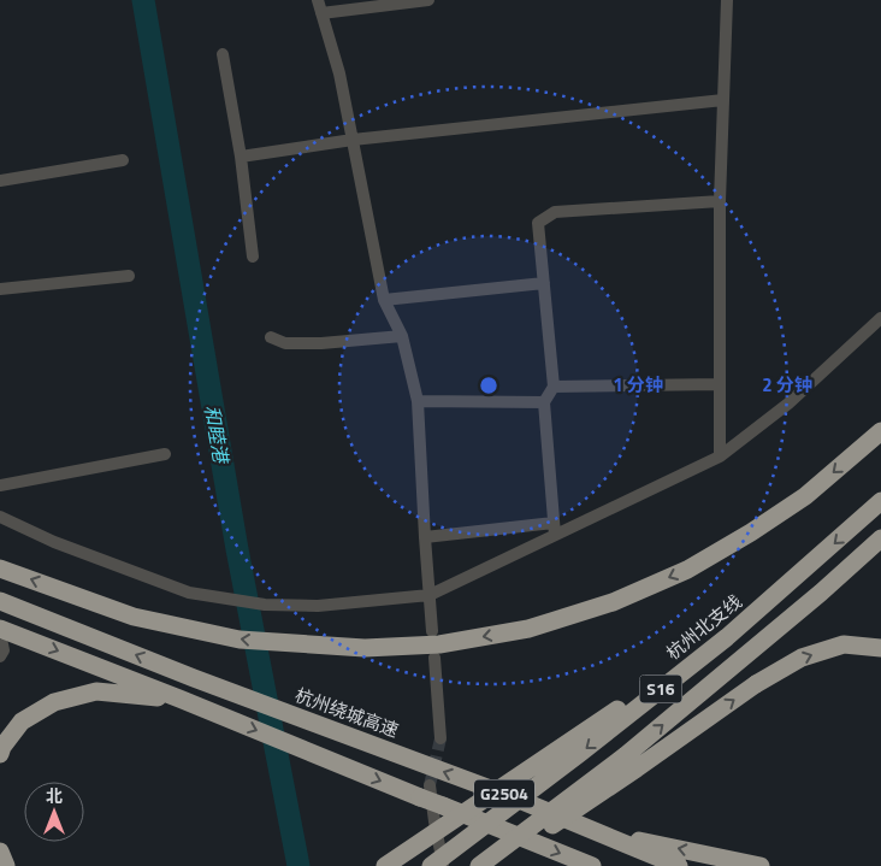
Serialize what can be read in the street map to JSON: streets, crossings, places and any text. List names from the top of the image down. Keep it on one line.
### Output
{"streets":{"highway":["杭州北支线","S16","杭州绕城高速","G2504"]},"water":["和睦港"],"north":"top","rings":["1 分钟","2 分钟"]}
